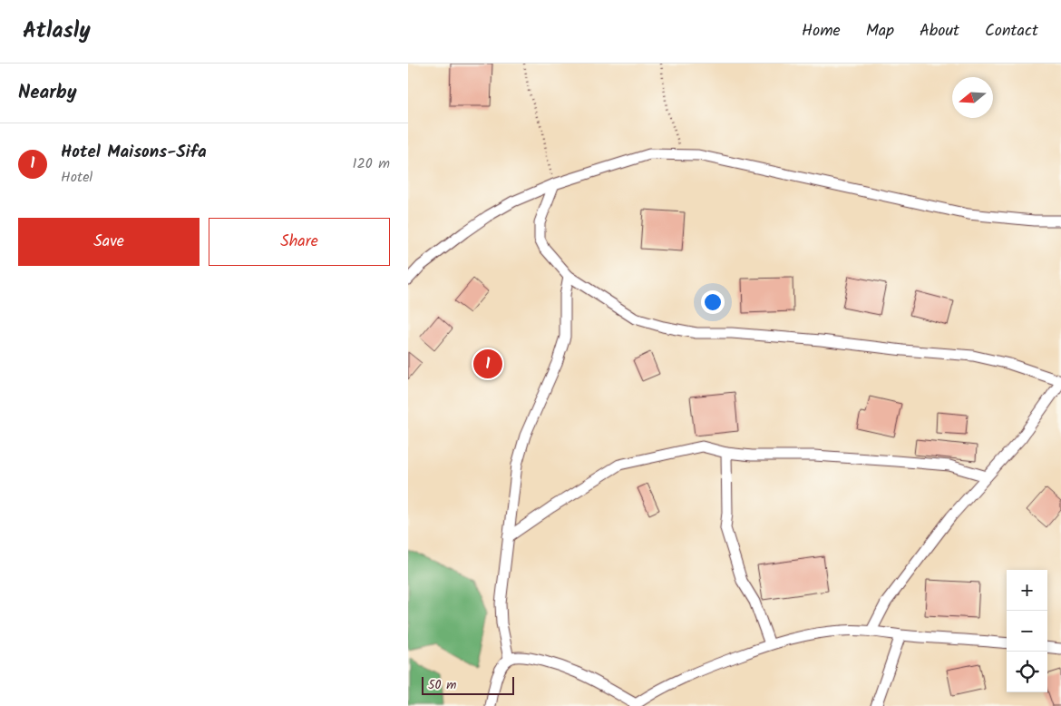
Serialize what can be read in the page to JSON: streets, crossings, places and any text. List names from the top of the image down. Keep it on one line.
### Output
{"scale_bar":"50 m","north":"left","page":{"header":"Atlasly","nav":["Home","Map","About","Contact"],"heading":"Nearby","list":[{"mark":"1","name":"Hotel Maisons-Sifa","note":"Hotel","value":"120 m"}],"buttons":["Save","Share"],"pins":"1","map_buttons":["+","−"],"scale":"50 m"}}
